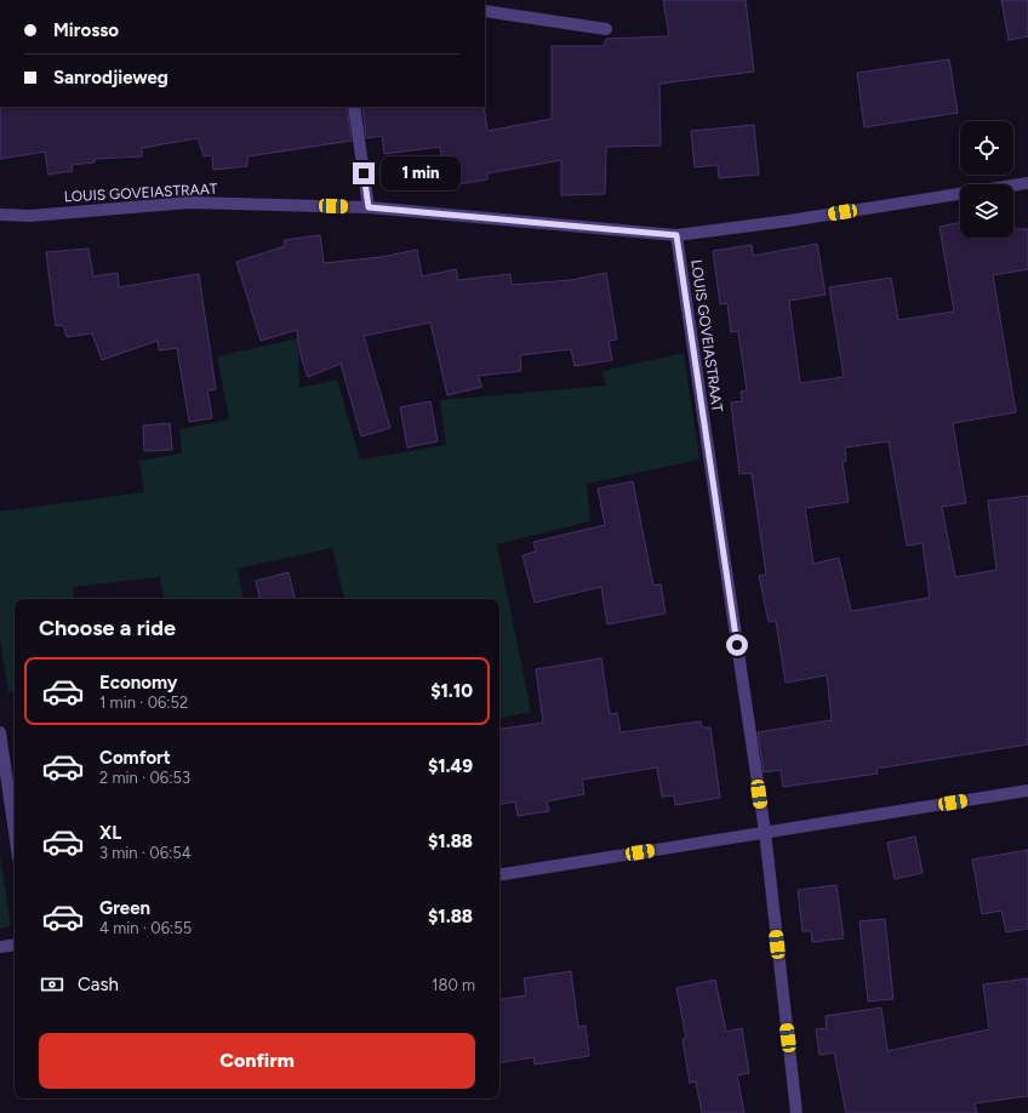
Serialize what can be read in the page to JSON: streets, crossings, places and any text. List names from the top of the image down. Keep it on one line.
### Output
{"streets":{"street":["LOUIS GOVEIASTRAAT"]},"page":{"banner":["Mirosso","Sanrodjieweg"],"bubble":"1 min","heading":"Choose a ride","list":[{"name":"Economy","note":"1 min · 06:52","value":"$1.10"},{"name":"Comfort","note":"2 min · 06:53","value":"$1.49"},{"name":"XL","note":"3 min · 06:54","value":"$1.88"},{"name":"Green","note":"4 min · 06:55","value":"$1.88"}],"pay":["Cash","180 m"],"buttons":"Confirm"}}
